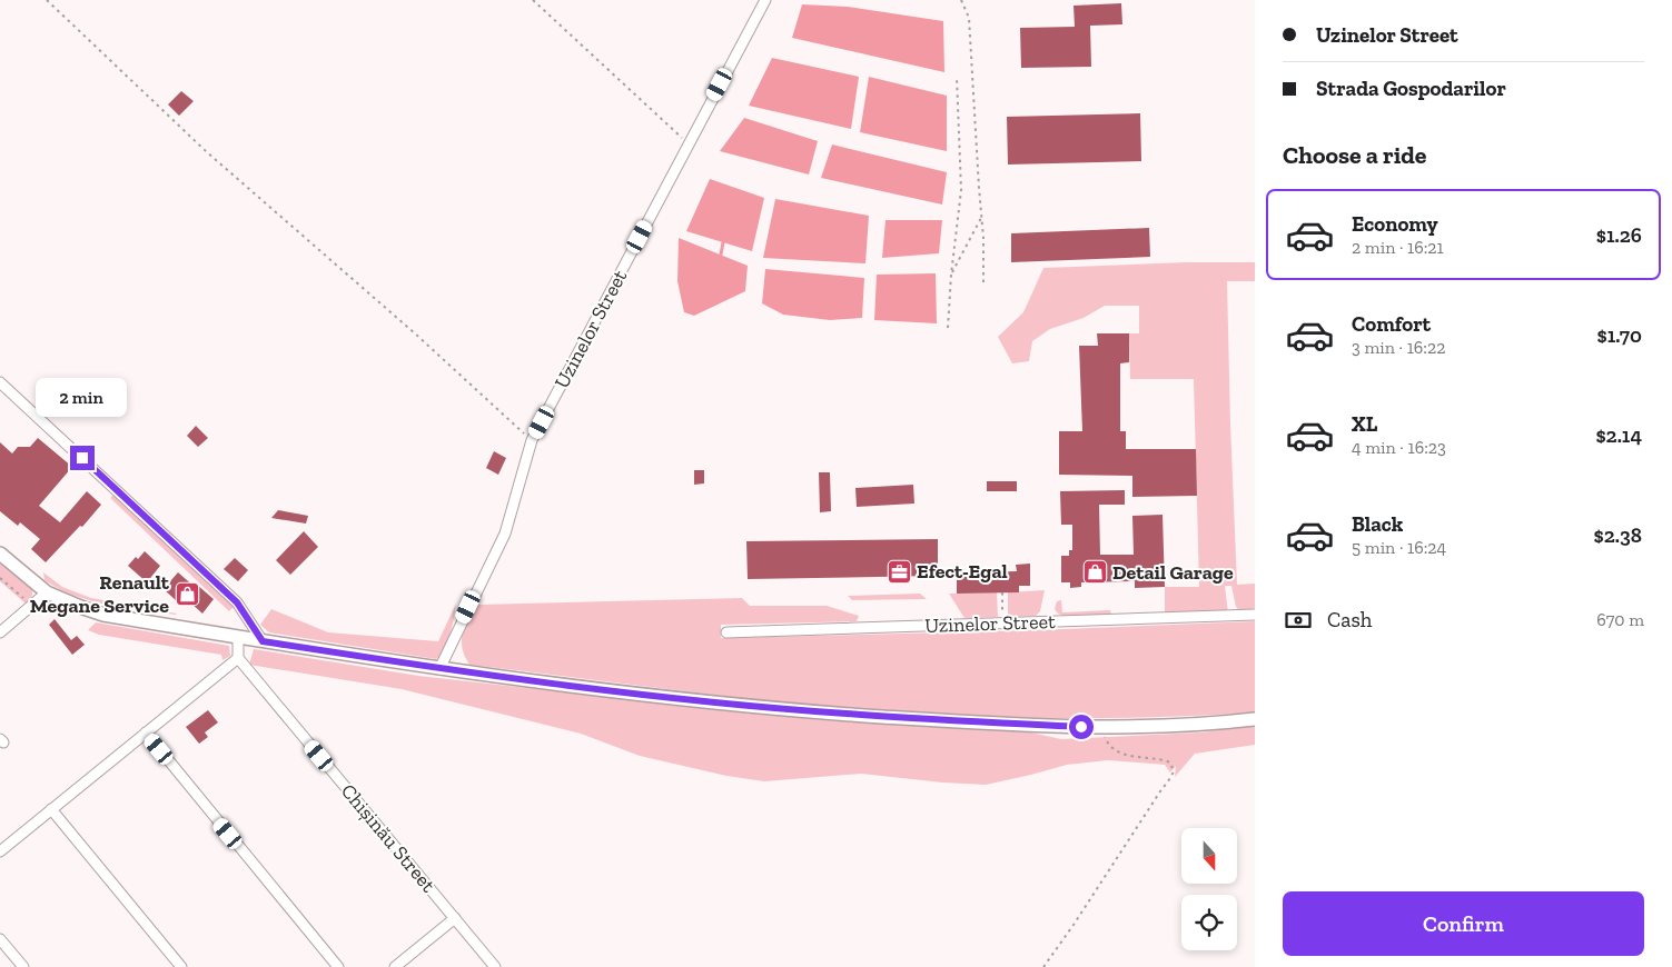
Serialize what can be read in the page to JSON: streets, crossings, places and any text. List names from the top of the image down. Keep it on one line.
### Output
{"streets":{"street":["Uzinelor Street","Chișinău Street"]},"places":{"office":["Efect-Egal"],"shop":["Detail Garage","Renault Megane Service"]},"north":"bottom","page":{"banner":["Uzinelor Street","Strada Gospodarilor"],"heading":"Choose a ride","list":[{"name":"Economy","note":"2 min · 16:21","value":"$1.26"},{"name":"Comfort","note":"3 min · 16:22","value":"$1.70"},{"name":"XL","note":"4 min · 16:23","value":"$2.14"},{"name":"Black","note":"5 min · 16:24","value":"$2.38"}],"bubble":"2 min","pay":["Cash","670 m"],"buttons":"Confirm"}}
